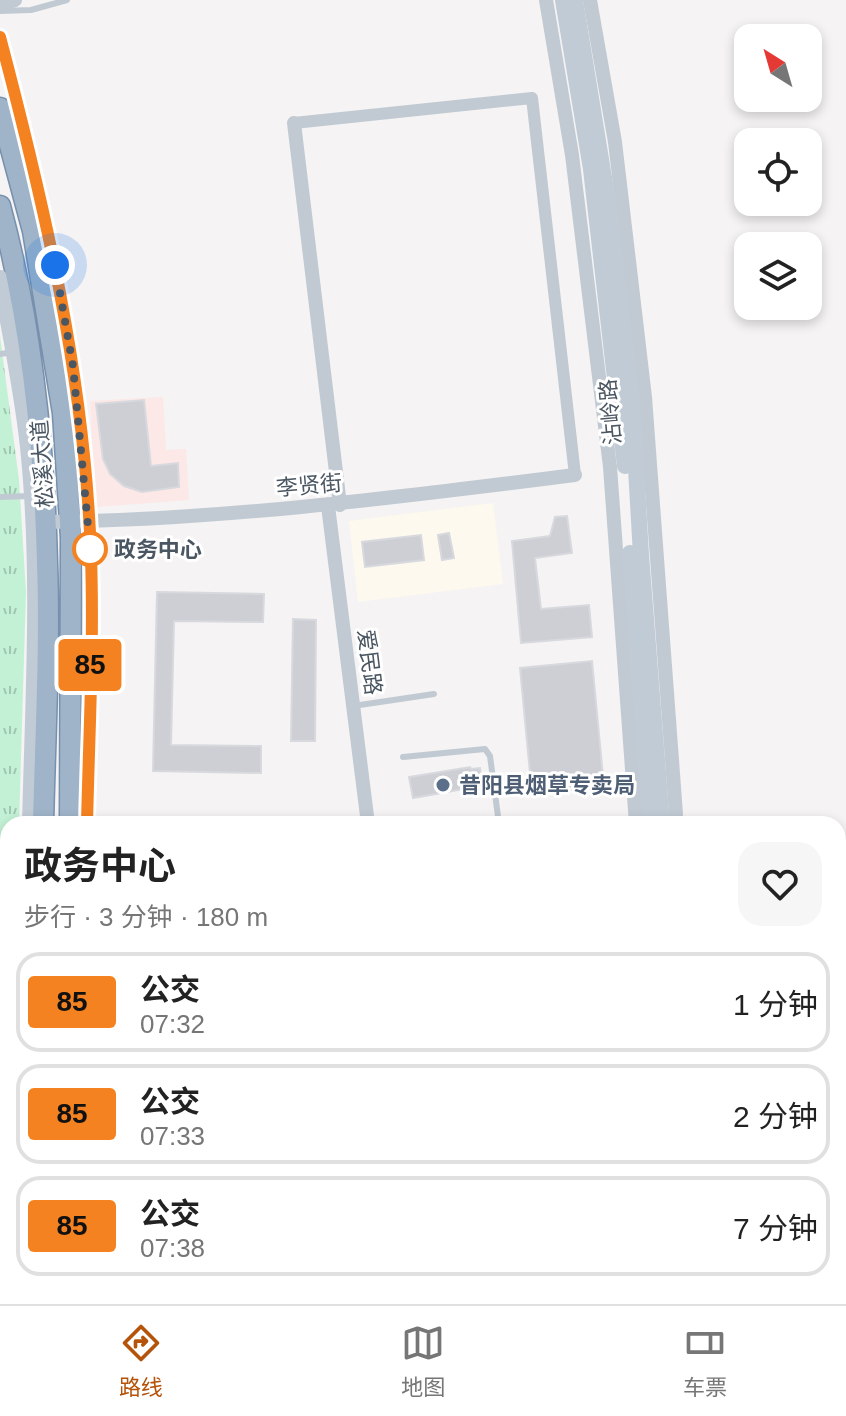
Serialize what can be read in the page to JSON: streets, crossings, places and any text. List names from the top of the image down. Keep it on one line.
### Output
{"streets":{"highway":["松溪大道"],"main road":["沾岭路"],"street":["李贤街","爱民路"]},"crossings":[["松溪大道","李贤街"],["李贤街","爱民路"]],"places":["政务中心","昔阳县烟草专卖局"],"lines":["bus line 85"],"north":"top left","page":{"on_map":"85","heading":["政务中心","步行 · 3 分钟 · 180 m"],"list":[{"mark":"85","name":"公交","note":"07:32","value":"1 分钟"},{"mark":"85","name":"公交","note":"07:33","value":"2 分钟"},{"mark":"85","name":"公交","note":"07:38","value":"7 分钟"}],"tabs":["路线","地图","车票"]}}
